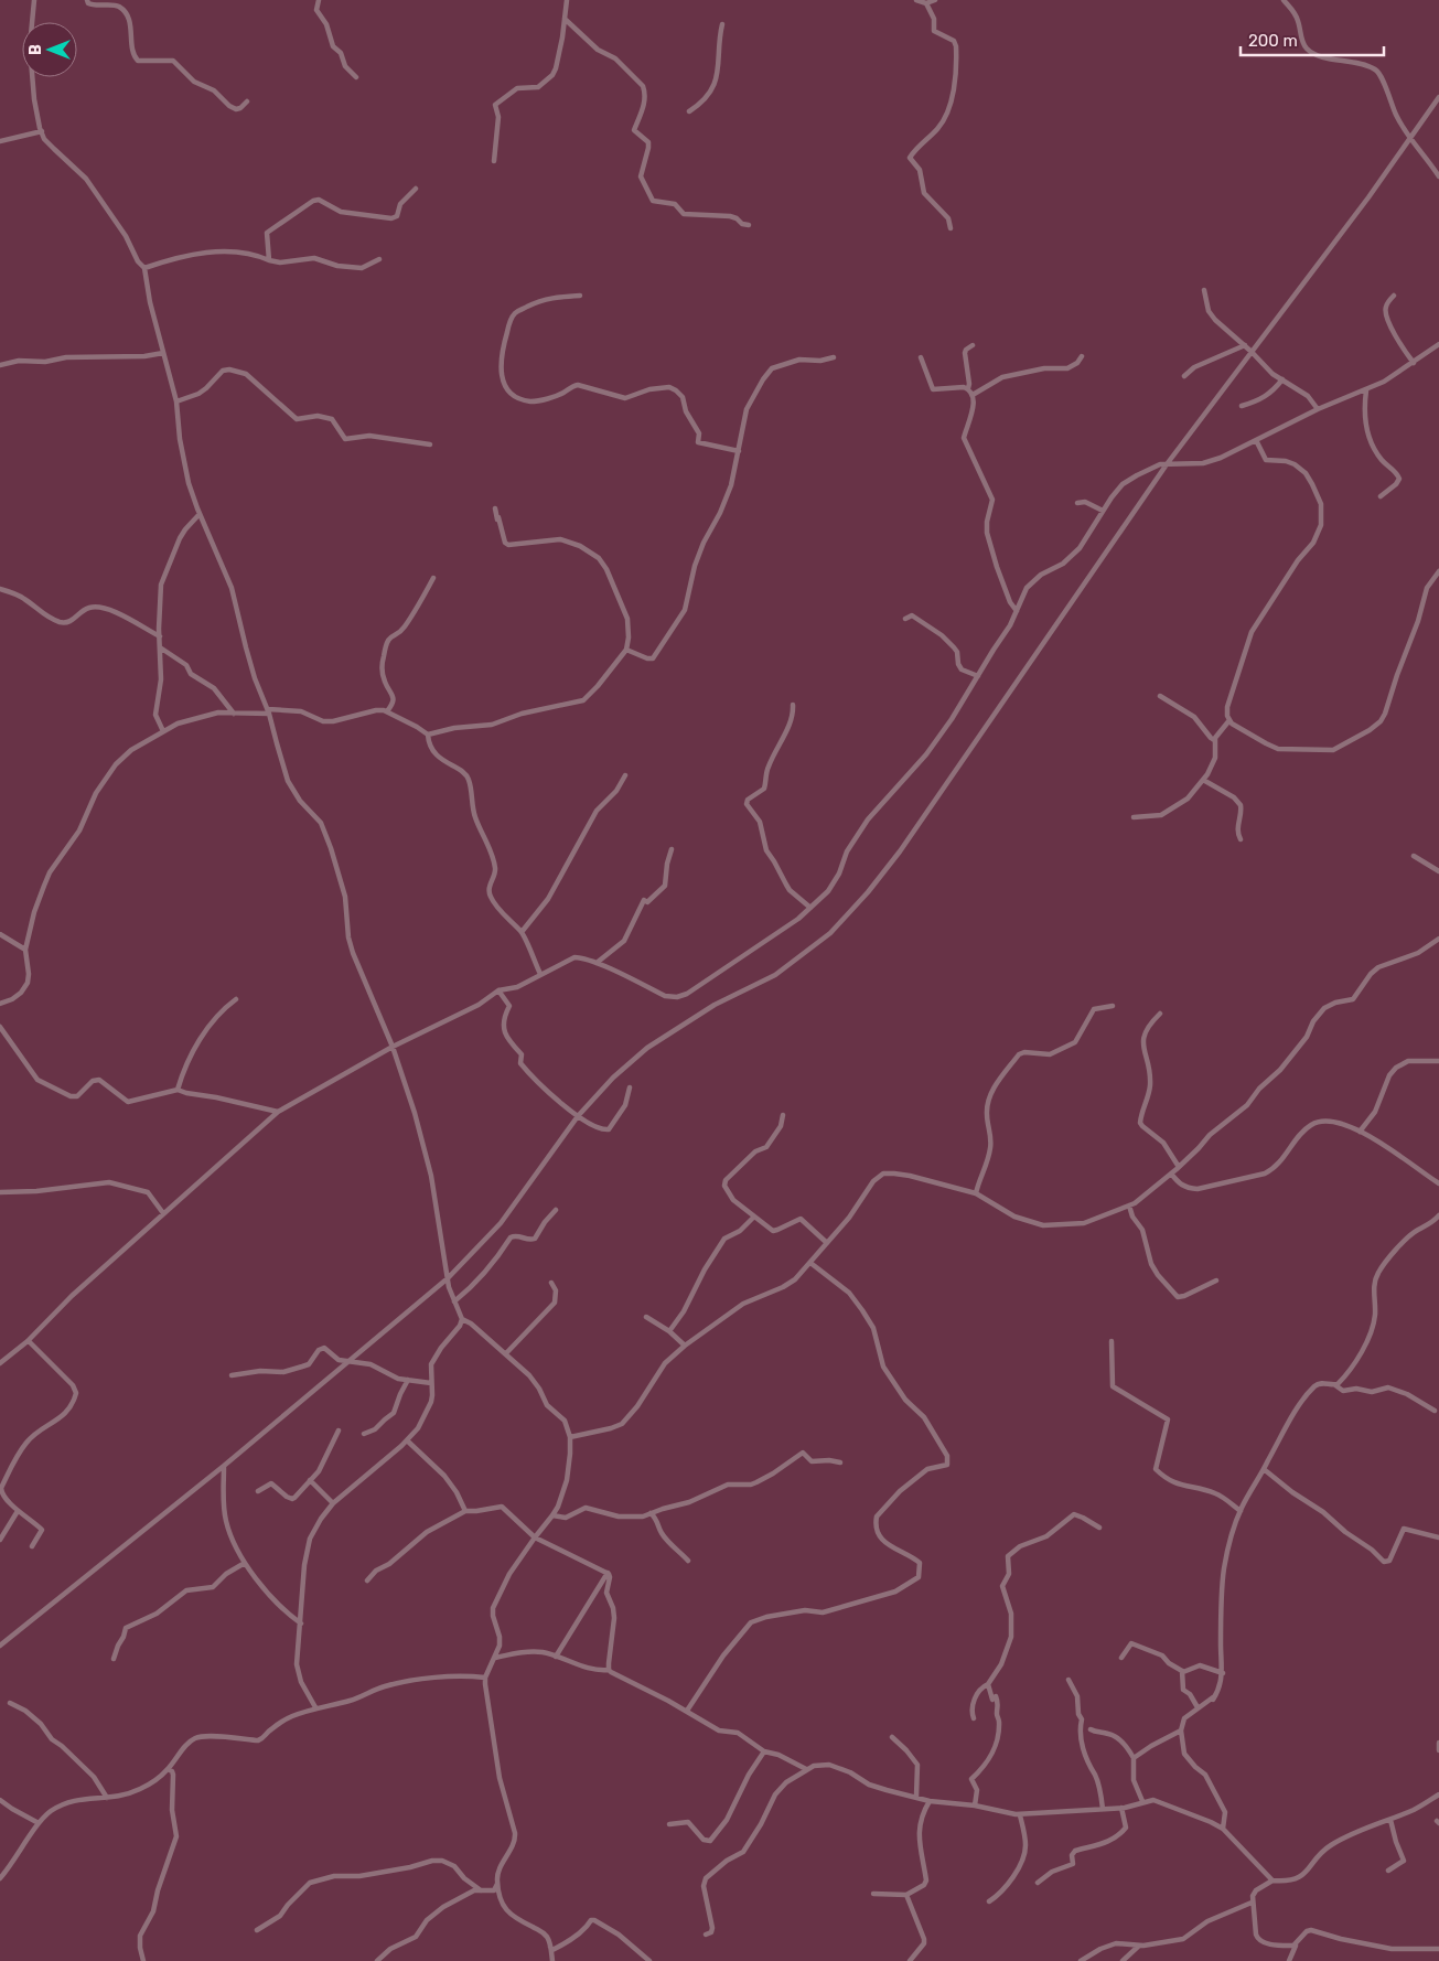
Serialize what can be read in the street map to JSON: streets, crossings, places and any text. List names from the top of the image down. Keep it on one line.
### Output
{"scale_bar":"200 m","north":"left"}
